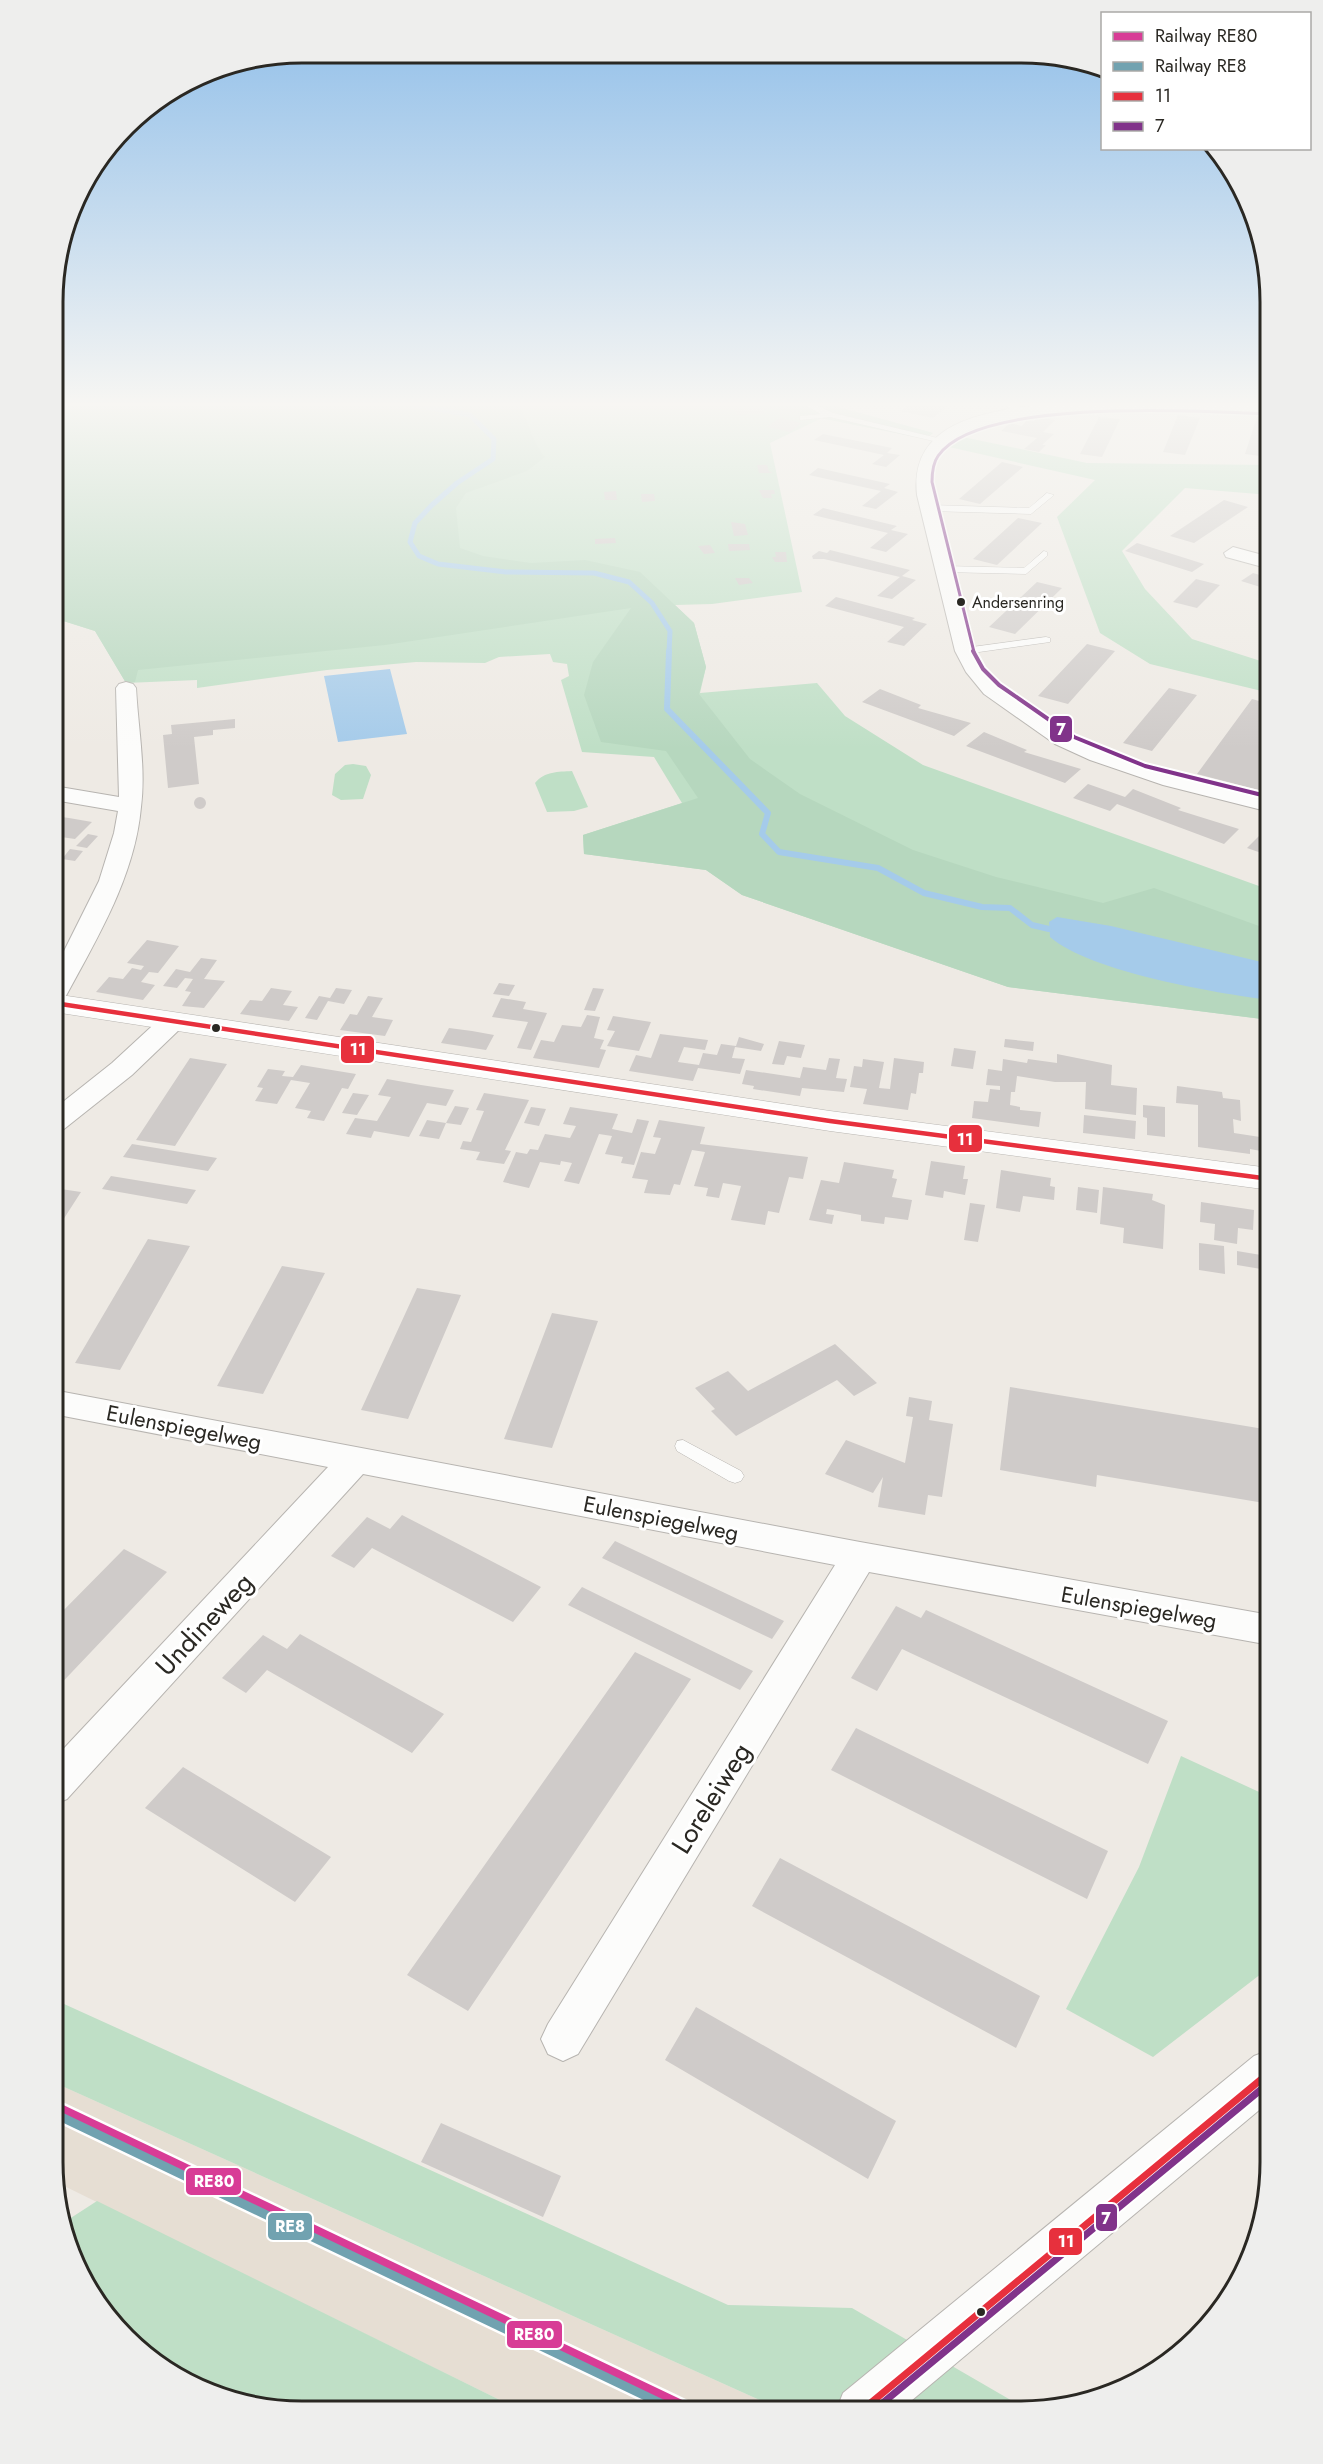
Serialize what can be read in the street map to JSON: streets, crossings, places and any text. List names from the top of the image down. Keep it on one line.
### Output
{"streets":{"street":["Eulenspiegelweg","Undineweg","Loreleiweg"]},"crossings":[["Eulenspiegelweg","Undineweg"],["Eulenspiegelweg","Loreleiweg"]],"places":["Andersenring"],"lines":["transit line 7","transit line 11","rail line RE80","rail line RE8"],"legend":["Railway RE80","Railway RE8","11","7"]}
